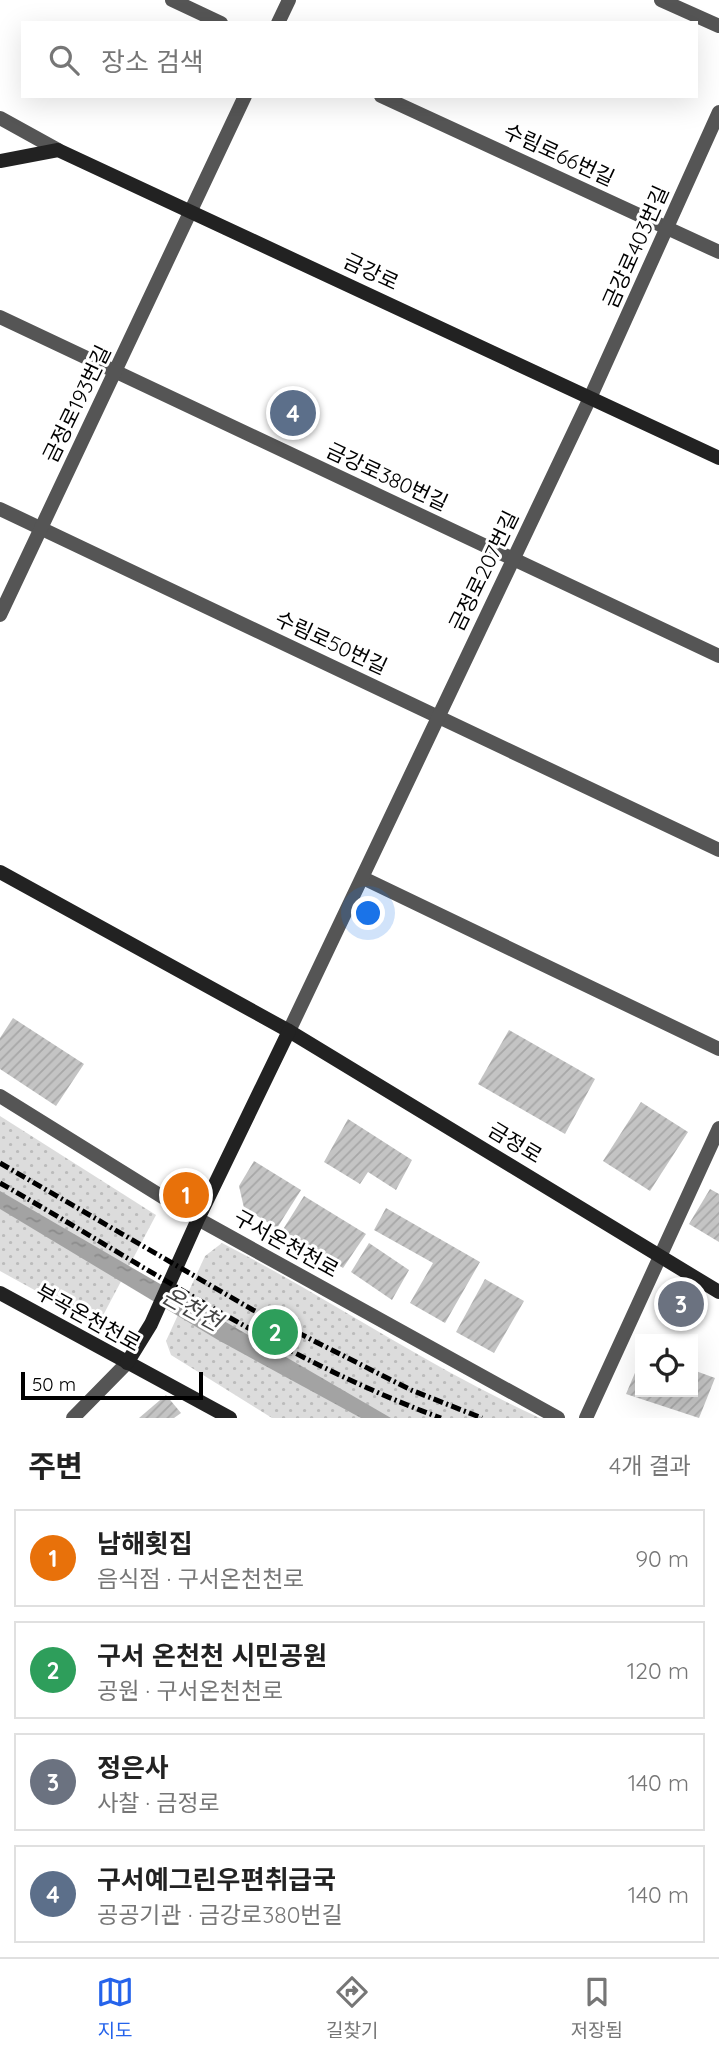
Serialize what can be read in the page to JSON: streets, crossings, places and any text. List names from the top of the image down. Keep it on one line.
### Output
{"streets":{"street":["수림로66번길","금강로403번길","금강로","금정로193번길","금강로380번길","금정로207번길","수림로50번길","금정로","구서온천천로","부곡온천천로"]},"crossings":[["수림로66번길","금강로403번길"],["금강로403번길","금강로"],["금강로403번길","금정로207번길"],["금강로","금정로193번길"],["금강로","금정로207번길"],["금정로193번길","금강로380번길"],["금정로193번길","수림로50번길"],["금강로380번길","금정로207번길"],["금정로207번길","수림로50번길"],["금정로207번길","금정로"]],"water":["온천천"],"scale_bar":"50 m","page":{"search":"장소 검색","pins":["4","1","3","2"],"scale":"50 m","heading":["주변","4개 결과"],"list":[{"mark":"1","name":"남해횟집","note":"음식점 · 구서온천천로","value":"90 m"},{"mark":"2","name":"구서 온천천 시민공원","note":"공원 · 구서온천천로","value":"120 m"},{"mark":"3","name":"정은사","note":"사찰 · 금정로","value":"140 m"},{"mark":"4","name":"구서예그린우편취급국","note":"공공기관 · 금강로380번길","value":"140 m"}],"nav":["지도","길찾기","저장됨"]}}
